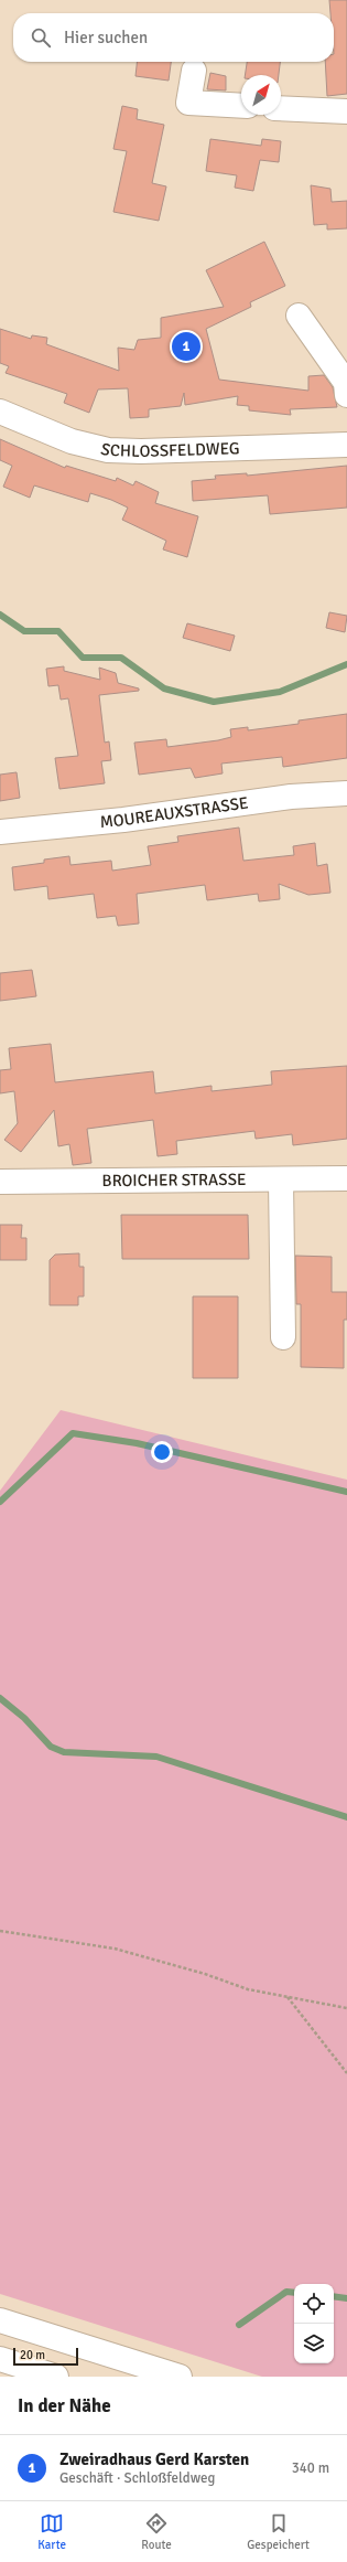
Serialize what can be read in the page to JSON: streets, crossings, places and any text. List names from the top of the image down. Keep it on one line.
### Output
{"streets":{"main road":["SCHLOSSFELDWEG","MOUREAUXSTRASSE","BROICHER STRASSE"]},"scale_bar":"20 m","north":"top right","page":{"search":"Hier suchen","pins":"1","scale":"20 m","heading":"In der Nähe","list":[{"mark":"1","name":"Zweiradhaus Gerd Karsten","note":"Geschäft · Schloßfeldweg","value":"340 m"}],"nav":["Karte","Route","Gespeichert"]}}
